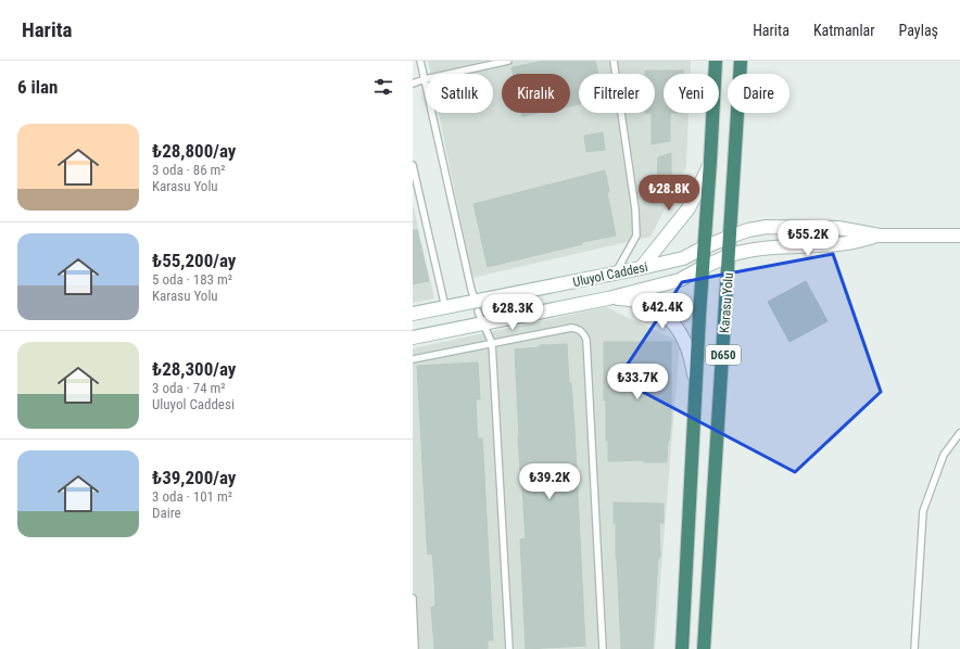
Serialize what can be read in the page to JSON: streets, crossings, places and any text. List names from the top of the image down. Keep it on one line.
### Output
{"streets":{"highway":["Karasu Yolu","D650"],"main road":["Uluyol Caddesi"]},"crossings":[["Uluyol Caddesi","Karasu Yolu"]],"page":{"header":"Harita","nav":["Harita","Katmanlar","Paylaş"],"heading":"6 ilan","chip":["Satılık","Kiralık","Filtreler","Yeni","Daire"],"list":[{"name":"₺28,800/ay","note":"3 oda · 86 m² · Karasu Yolu"},{"name":"₺55,200/ay","note":"5 oda · 183 m² · Karasu Yolu"},{"name":"₺28,300/ay","note":"3 oda · 74 m² · Uluyol Caddesi"},{"name":"₺39,200/ay","note":"3 oda · 101 m² · Daire"}],"price":["₺28.8K","₺55.2K","₺42.4K","₺28.3K","₺33.7K","₺39.2K"]}}
